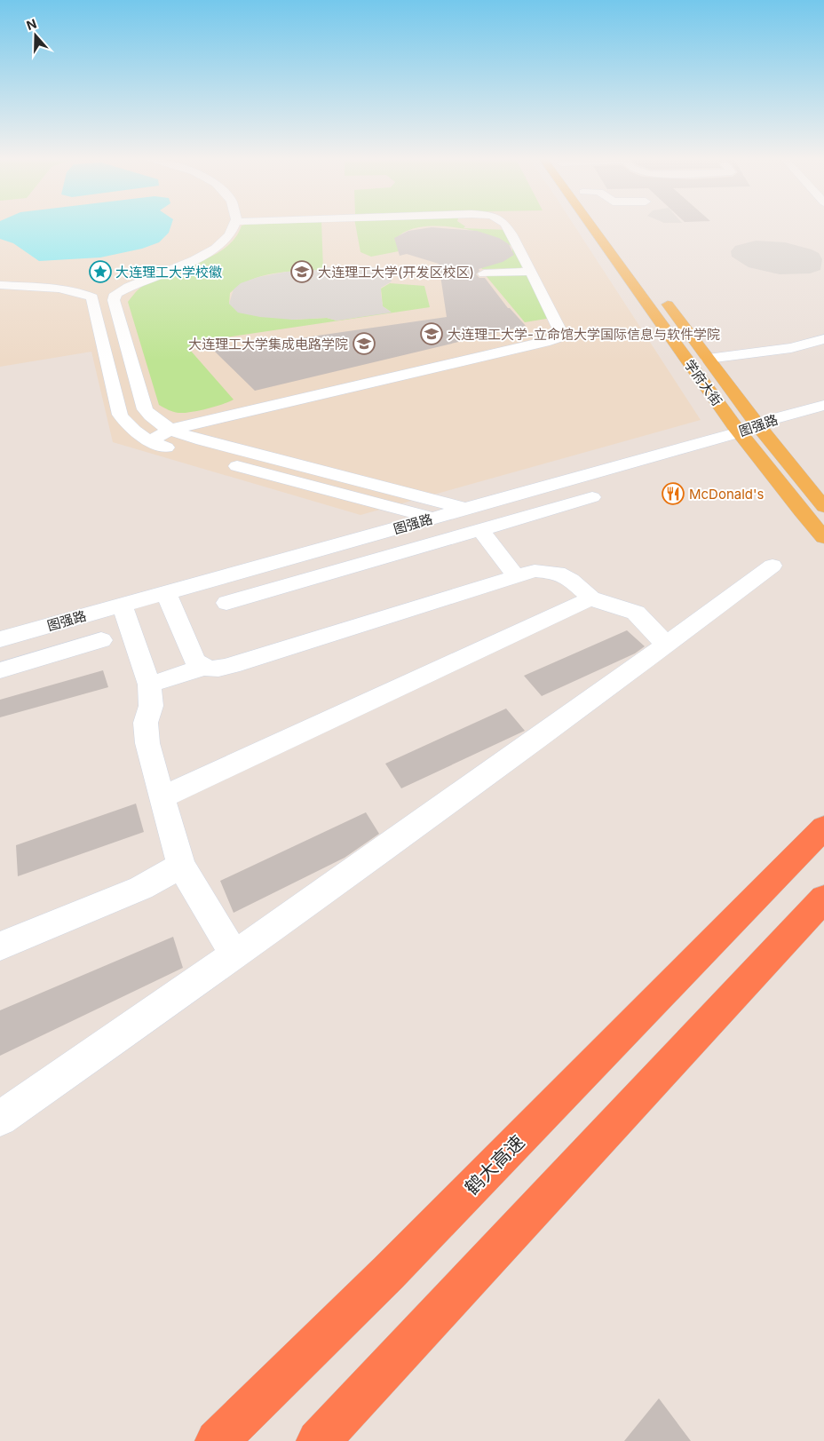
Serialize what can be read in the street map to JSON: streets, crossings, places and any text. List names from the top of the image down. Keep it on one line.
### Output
{"streets":{"highway":["鹤大高速"],"main road":["学府大街"],"street":["图强路"]},"crossings":[["学府大街","图强路"]],"places":{"place":["大连理工大学校徽"],"school or university":["大连理工大学(开发区校区)","大连理工大学-立命馆大学国际信息与软件学院","大连理工大学集成电路学院"],"restaurant":["McDonald's"]},"north":"top"}
